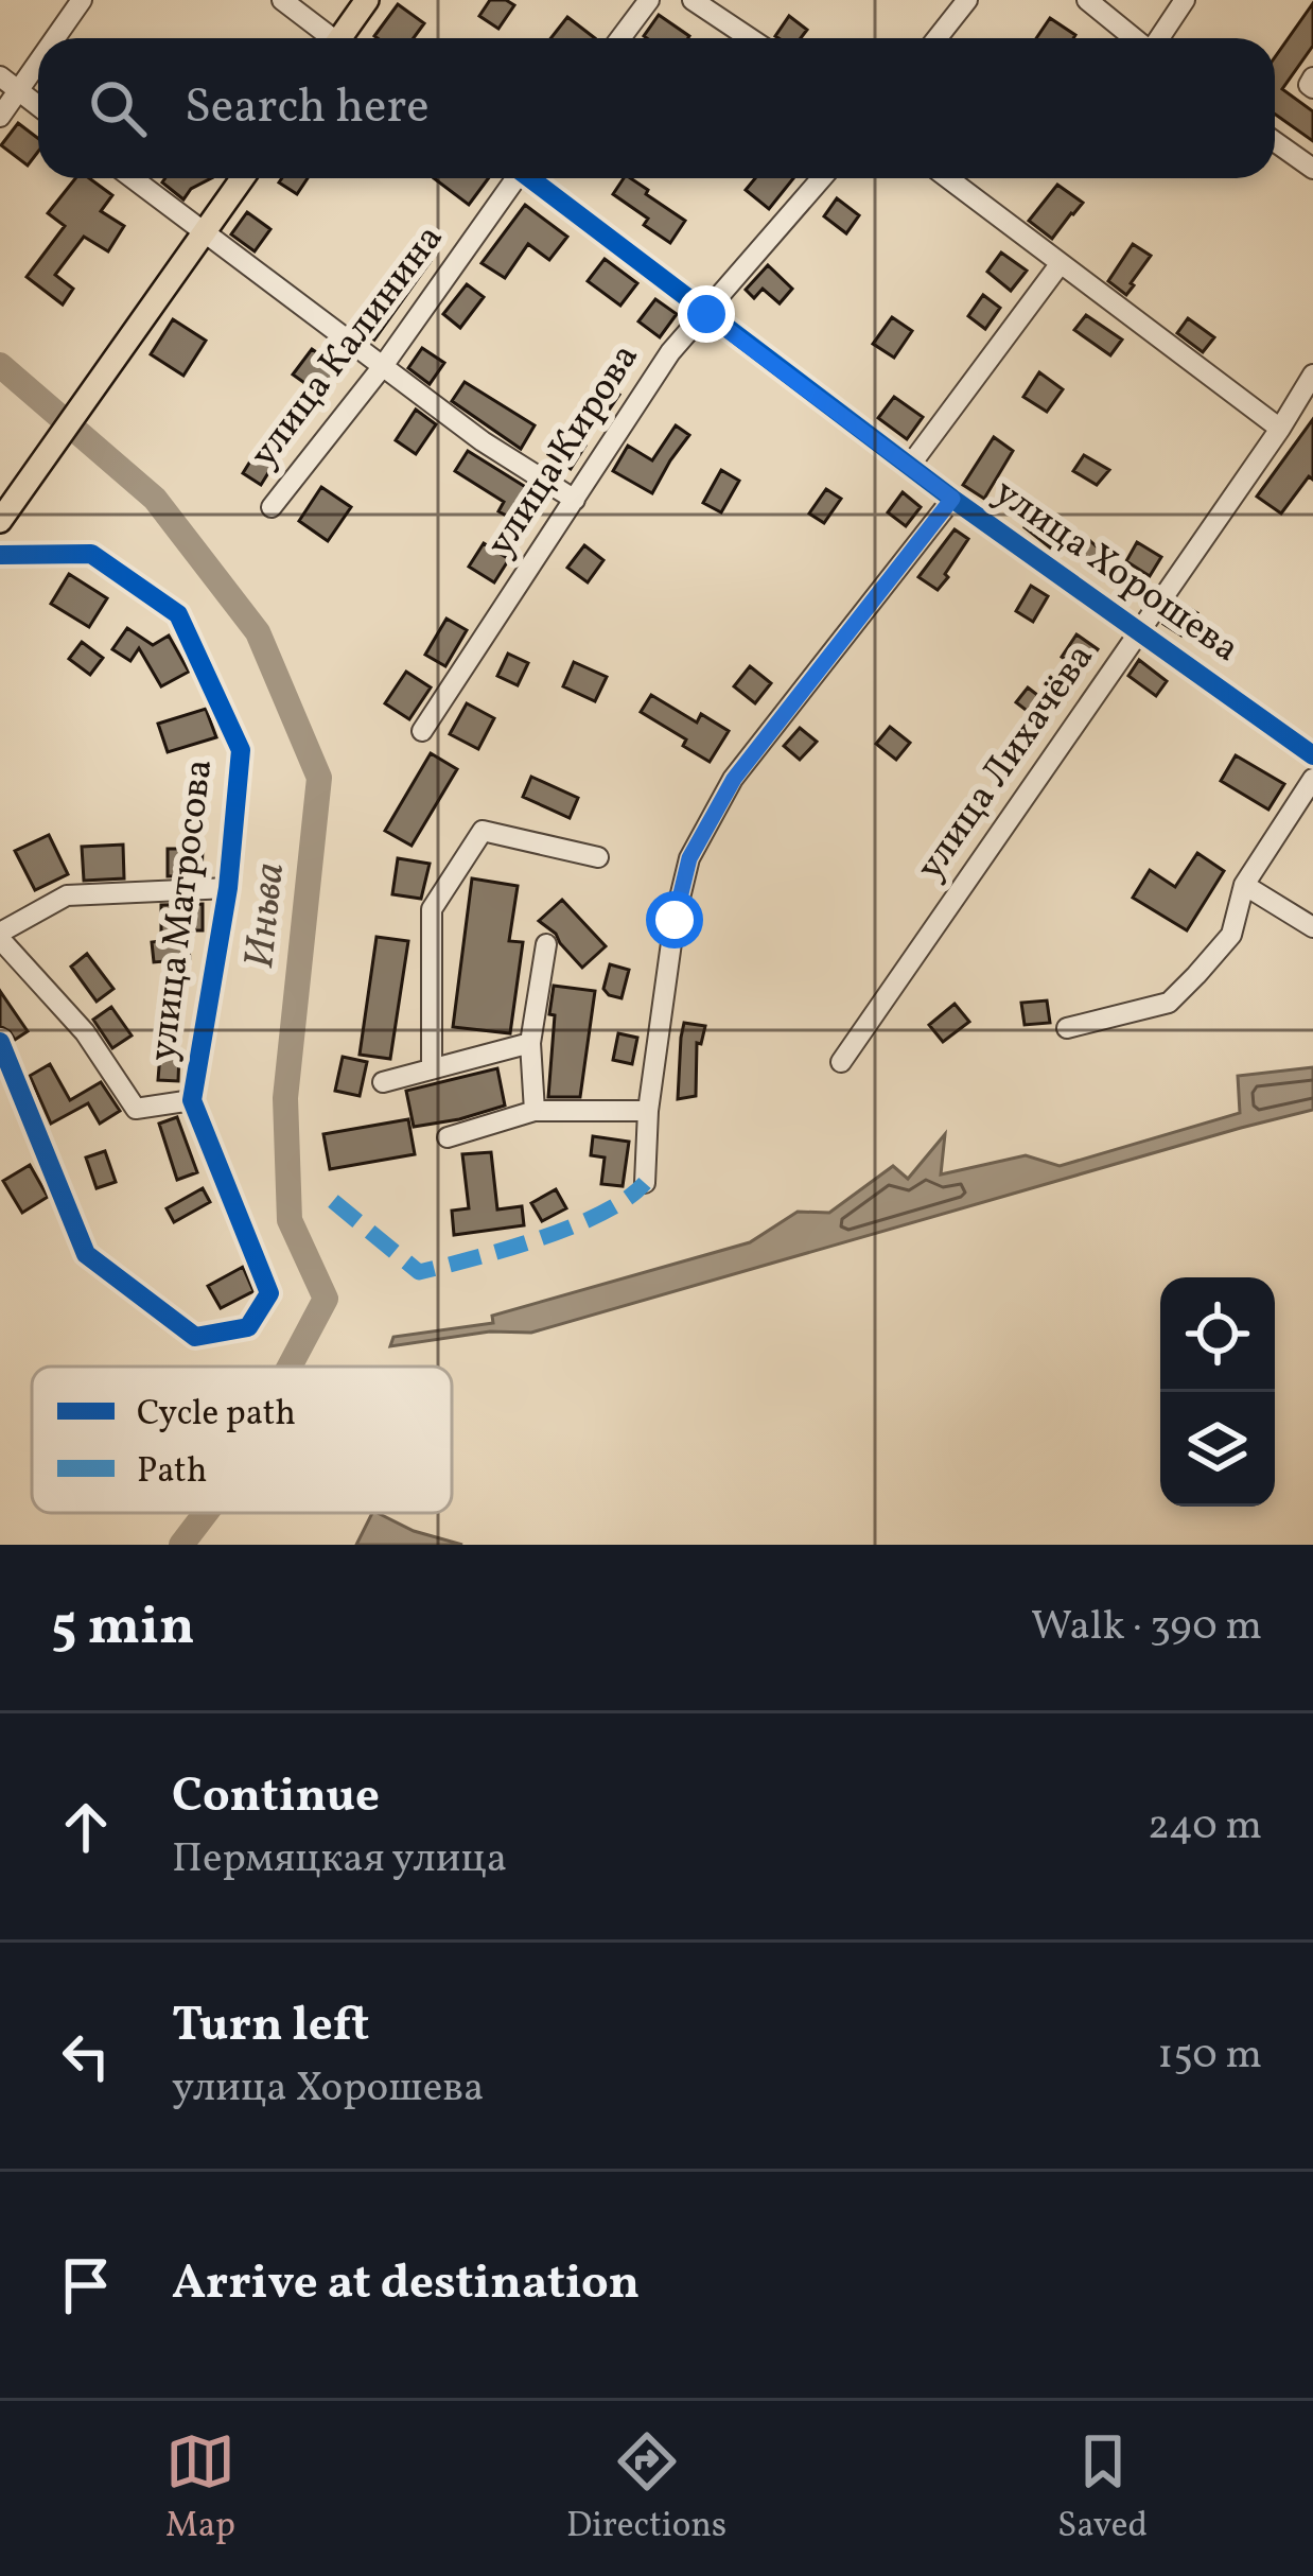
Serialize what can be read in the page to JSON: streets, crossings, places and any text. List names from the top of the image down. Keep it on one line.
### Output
{"streets":{"street":["улица Калинина","улица Кирова","улица Хорошева","улица Лихачёва","улица Матросова"]},"crossings":[["улица Кирова","улица Хорошева"],["улица Хорошева","улица Лихачёва"]],"water":["Иньва"],"legend":["Cycle path","Path"],"page":{"search":"Search here","heading":["5 min","Walk · 390 m"],"list":[["Continue","Пермяцкая улица","240 m"],["Turn left","улица Хорошева","150 m"],"Arrive at destination"],"nav":["Map","Directions","Saved"]}}
